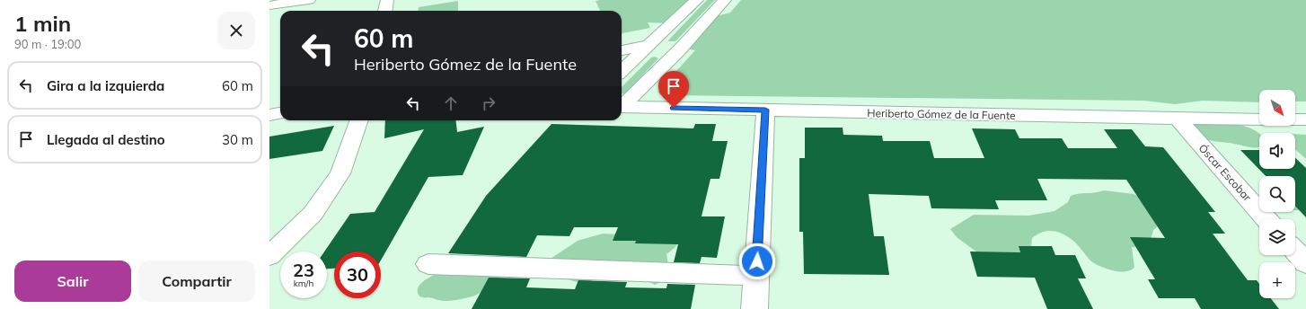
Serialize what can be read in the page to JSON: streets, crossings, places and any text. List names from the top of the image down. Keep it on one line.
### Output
{"streets":{"street":["Heriberto Gómez de la Fuente","Óscar Escobar"]},"crossings":[["Heriberto Gómez de la Fuente","Óscar Escobar"]],"north":"bottom right","page":{"heading":["1 min","90 m · 19:00"],"turn":["60 m","Heriberto Gómez de la Fuente"],"list":[{"name":"Gira a la izquierda","value":"60 m"},{"name":"Llegada al destino","value":"30 m"}],"map_buttons":"+","speed":"23 km/h","limit":"30","buttons":["Salir","Compartir"]}}
